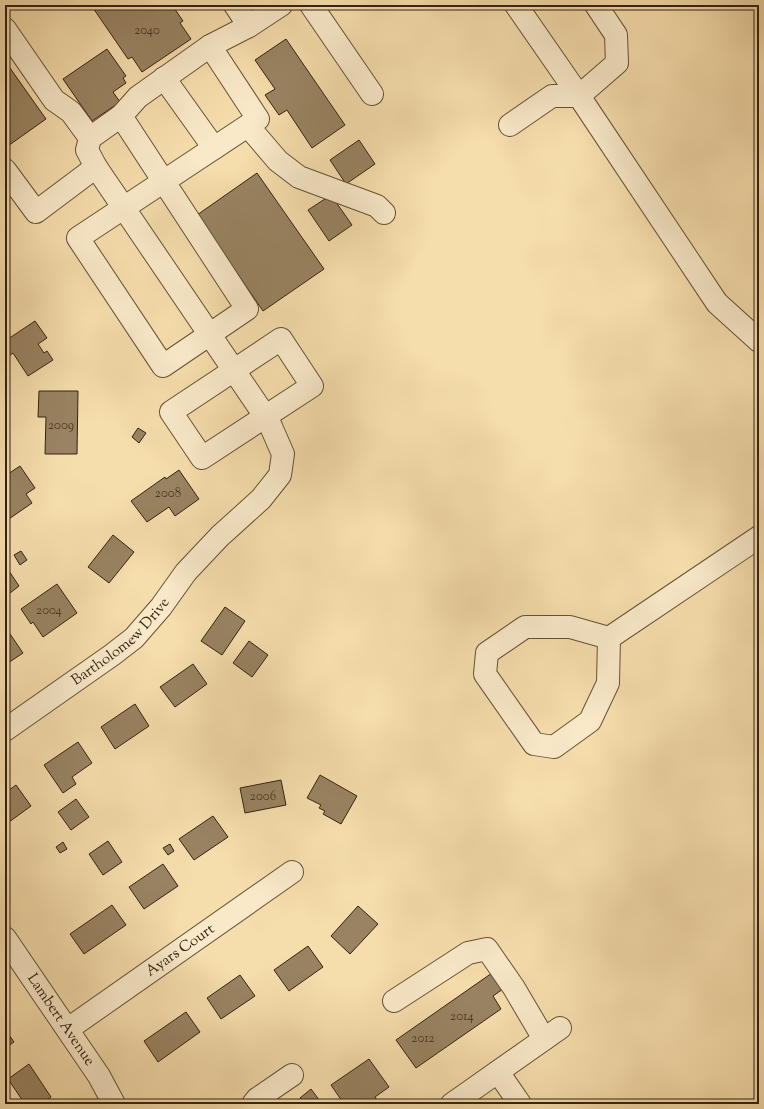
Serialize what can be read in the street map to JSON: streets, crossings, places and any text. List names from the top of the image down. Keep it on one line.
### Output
{"streets":{"street":["Bartholomew Drive","Ayars Court","Lambert Avenue"]},"crossings":[["Ayars Court","Lambert Avenue"]],"house_numbers":["2040","2009","2008","2004","2006","2014","2012"]}
